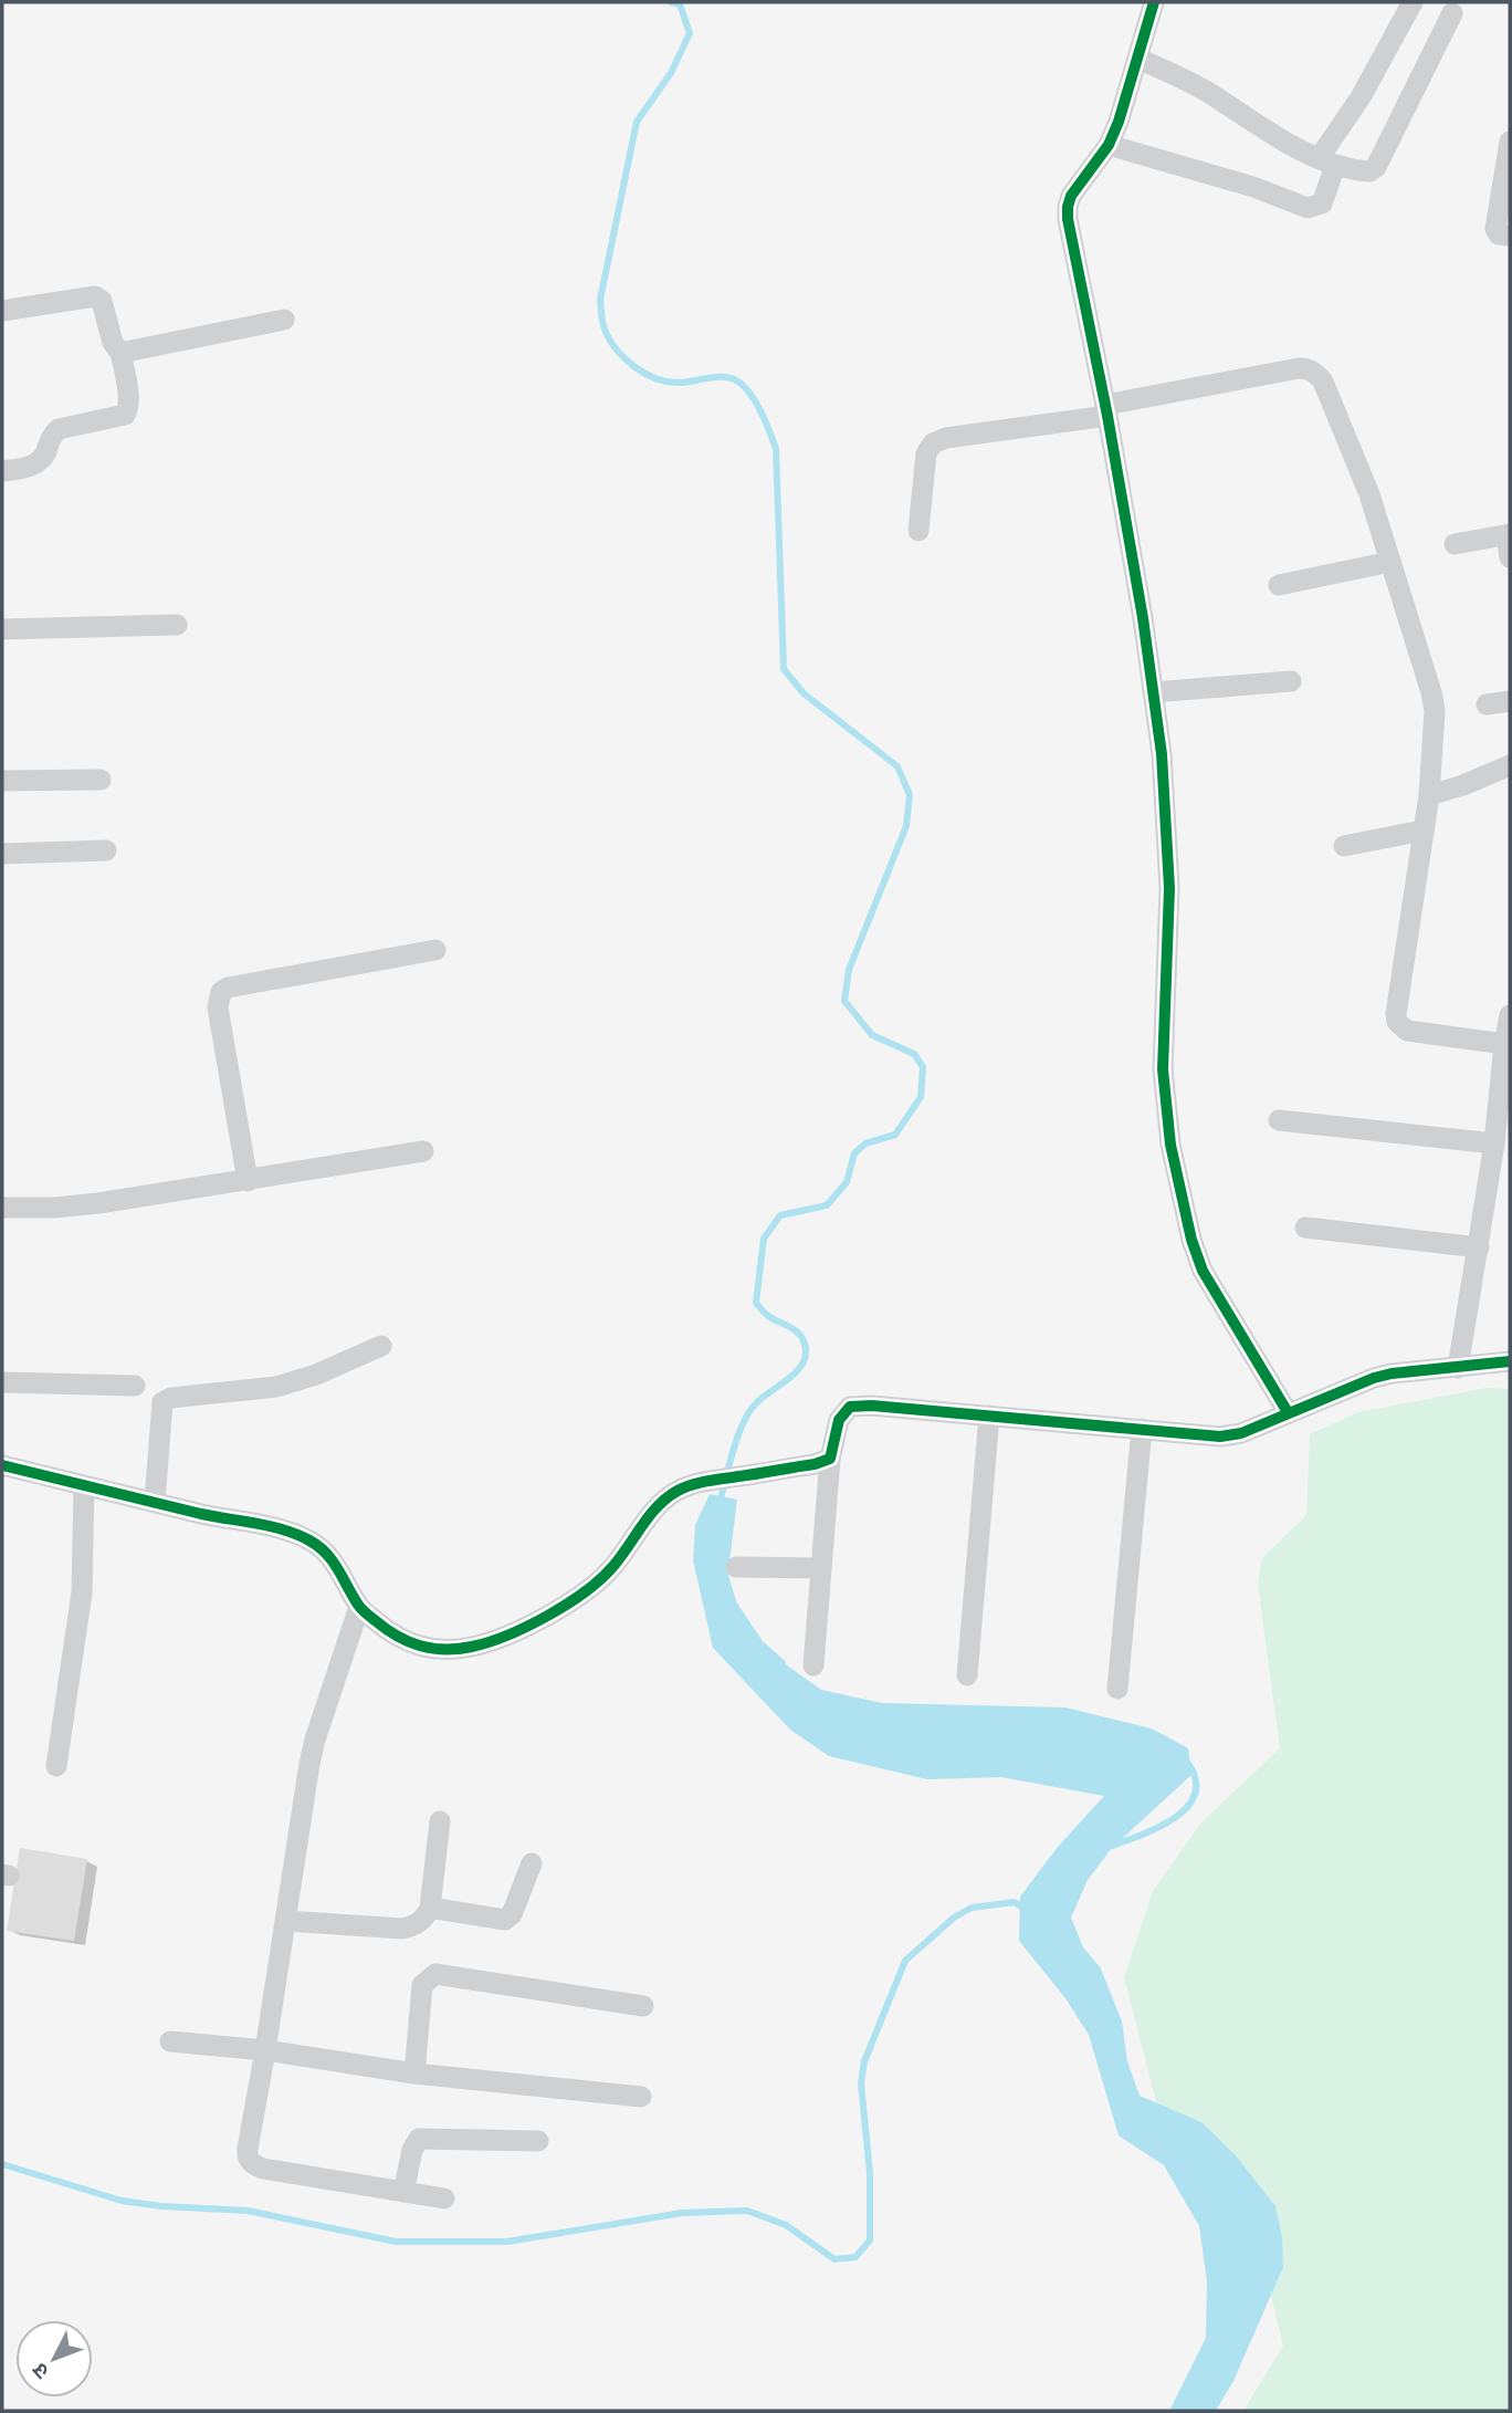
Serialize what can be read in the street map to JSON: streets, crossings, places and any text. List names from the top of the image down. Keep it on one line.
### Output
{"north":"bottom left"}
